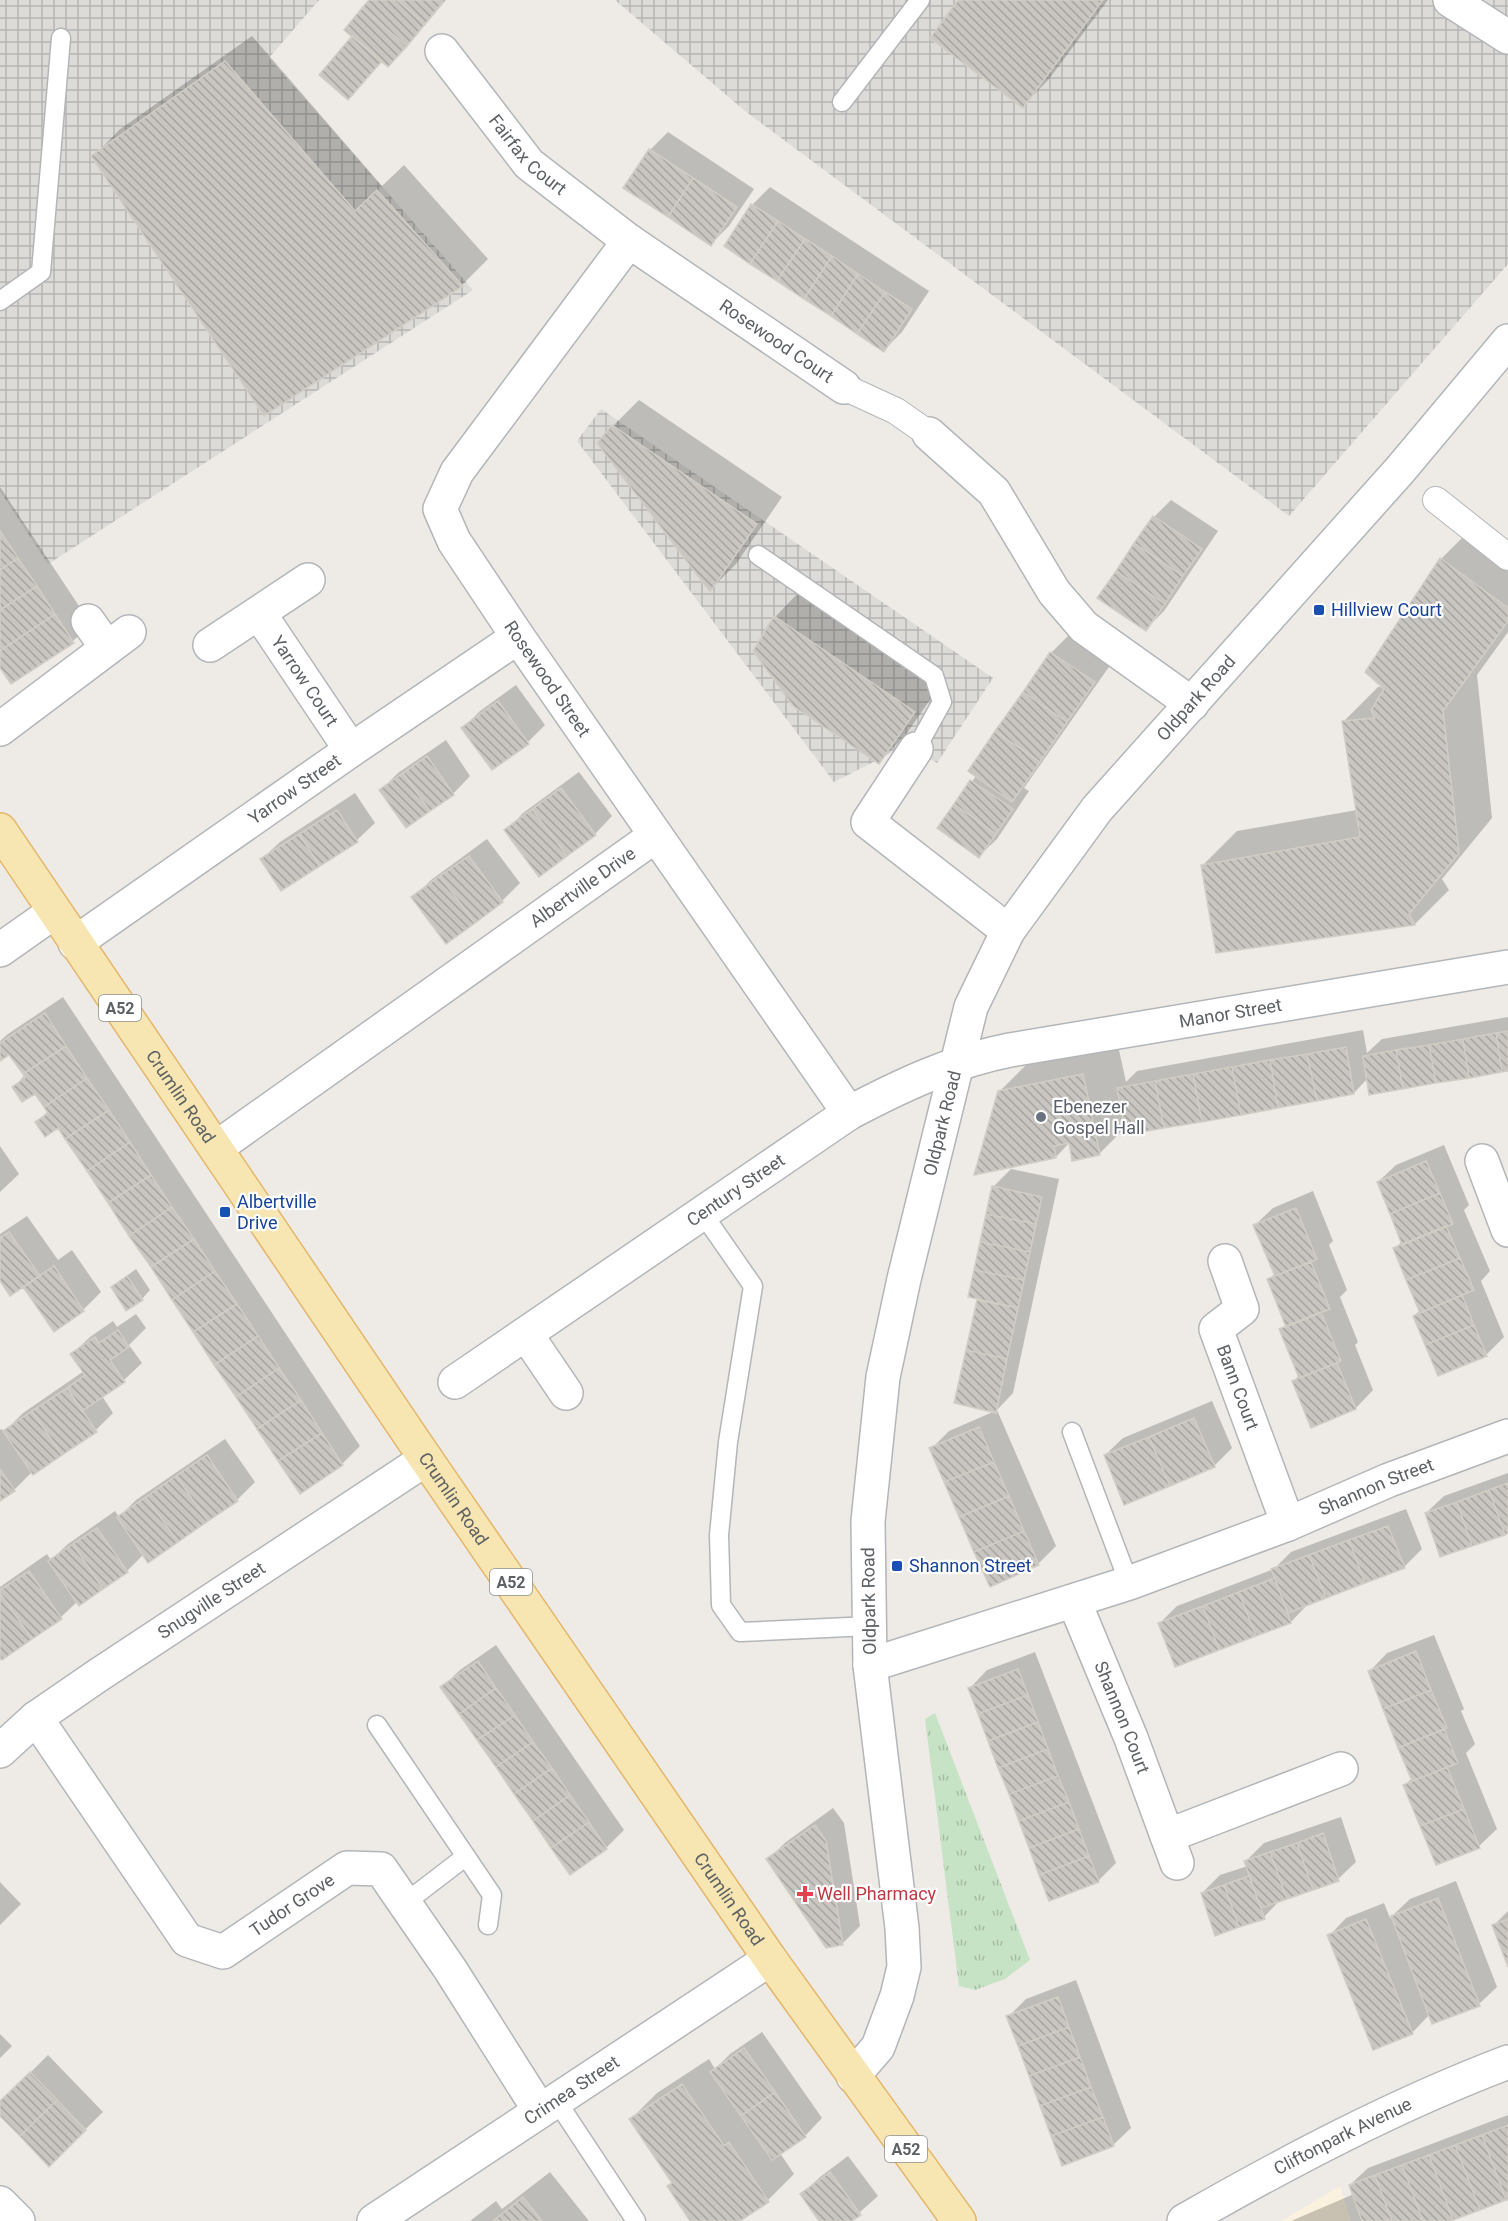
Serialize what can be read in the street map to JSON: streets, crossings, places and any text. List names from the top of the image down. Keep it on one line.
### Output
{"streets":{"main road":["A52","Crumlin Road"],"street":["Fairfax Court","Rosewood Court","Rosewood Street","Yarrow Court","Oldpark Road","Yarrow Street","Albertville Drive","Manor Street","Century Street","Bann Court","Shannon Street","Snugville Street","Shannon Court","Tudor Grove","Crimea Street","Cliftonpark Avenue"]},"crossings":[["Fairfax Court","Rosewood Court"],["Fairfax Court","Rosewood Street"],["Rosewood Court","Rosewood Street"],["Rosewood Street","Yarrow Street"],["Rosewood Street","Albertville Drive"],["Rosewood Street","Century Street"],["Yarrow Court","Yarrow Street"],["Oldpark Road","Manor Street"],["Oldpark Road","Crumlin Road"],["Oldpark Road","Century Street"],["Oldpark Road","Shannon Street"],["Yarrow Street","Crumlin Road"],["Albertville Drive","Crumlin Road"],["Manor Street","Century Street"],["Crumlin Road","Snugville Street"],["Crumlin Road","Crimea Street"],["Bann Court","Shannon Street"],["Shannon Street","Shannon Court"],["Snugville Street","Tudor Grove"],["Tudor Grove","Crimea Street"]],"places":{"transit":["Hillview Court","Albertville Drive","Shannon Street"],"other":["Ebenezer Gospel Hall"],"health":["Well Pharmacy"]}}
